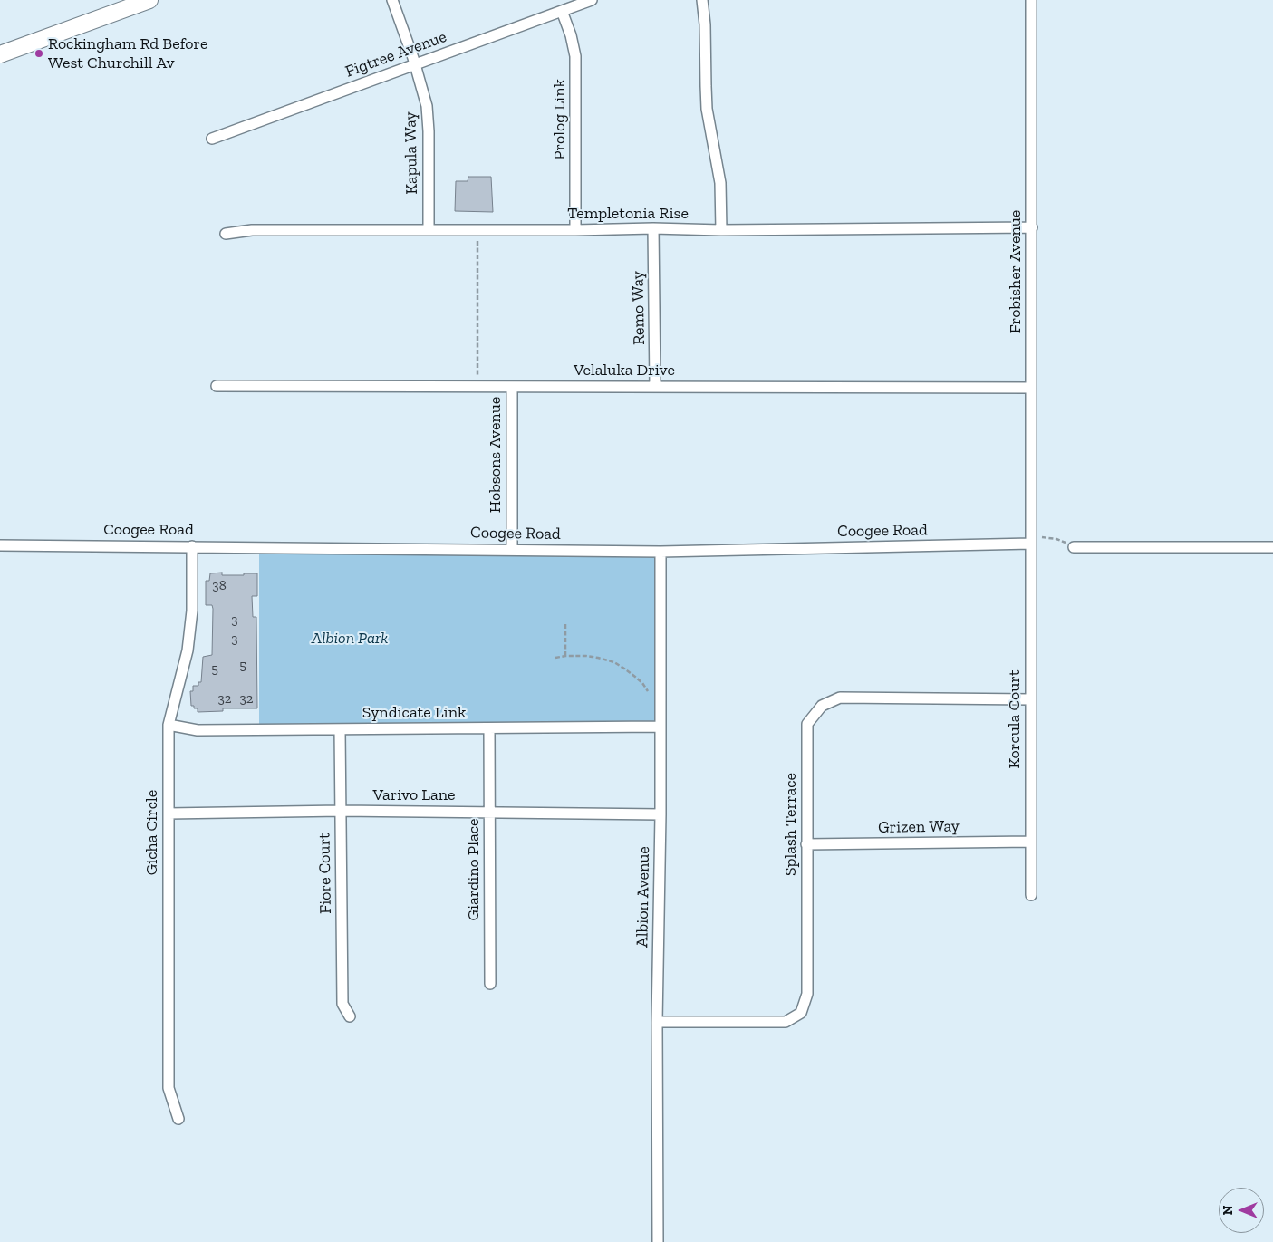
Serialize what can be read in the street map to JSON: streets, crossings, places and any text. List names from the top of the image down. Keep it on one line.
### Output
{"streets":{"street":["Figtree Avenue","Prolog Link","Kapula Way","Templetonia Rise","Frobisher Avenue","Remo Way","Velaluka Drive","Hobsons Avenue","Coogee Road","Syndicate Link","Korcula Court","Varivo Lane","Splash Terrace","Grizen Way","Gicha Circle","Giardino Place","Fiore Court","Albion Avenue"]},"crossings":[["Figtree Avenue","Prolog Link"],["Figtree Avenue","Kapula Way"],["Prolog Link","Templetonia Rise"],["Kapula Way","Templetonia Rise"],["Templetonia Rise","Frobisher Avenue"],["Templetonia Rise","Remo Way"],["Frobisher Avenue","Velaluka Drive"],["Frobisher Avenue","Coogee Road"],["Frobisher Avenue","Korcula Court"],["Remo Way","Velaluka Drive"],["Velaluka Drive","Hobsons Avenue"],["Hobsons Avenue","Coogee Road"],["Coogee Road","Korcula Court"],["Coogee Road","Gicha Circle"],["Coogee Road","Albion Avenue"],["Syndicate Link","Gicha Circle"],["Syndicate Link","Giardino Place"],["Syndicate Link","Fiore Court"],["Syndicate Link","Albion Avenue"],["Korcula Court","Splash Terrace"],["Korcula Court","Grizen Way"],["Varivo Lane","Gicha Circle"],["Varivo Lane","Giardino Place"],["Varivo Lane","Fiore Court"],["Varivo Lane","Albion Avenue"],["Splash Terrace","Grizen Way"],["Splash Terrace","Albion Avenue"]],"parks":["Albion Park"],"places":["Rockingham Rd Before West Churchill Av"],"house_numbers":["38","3","3","5","5","32","32"],"north":"left"}
